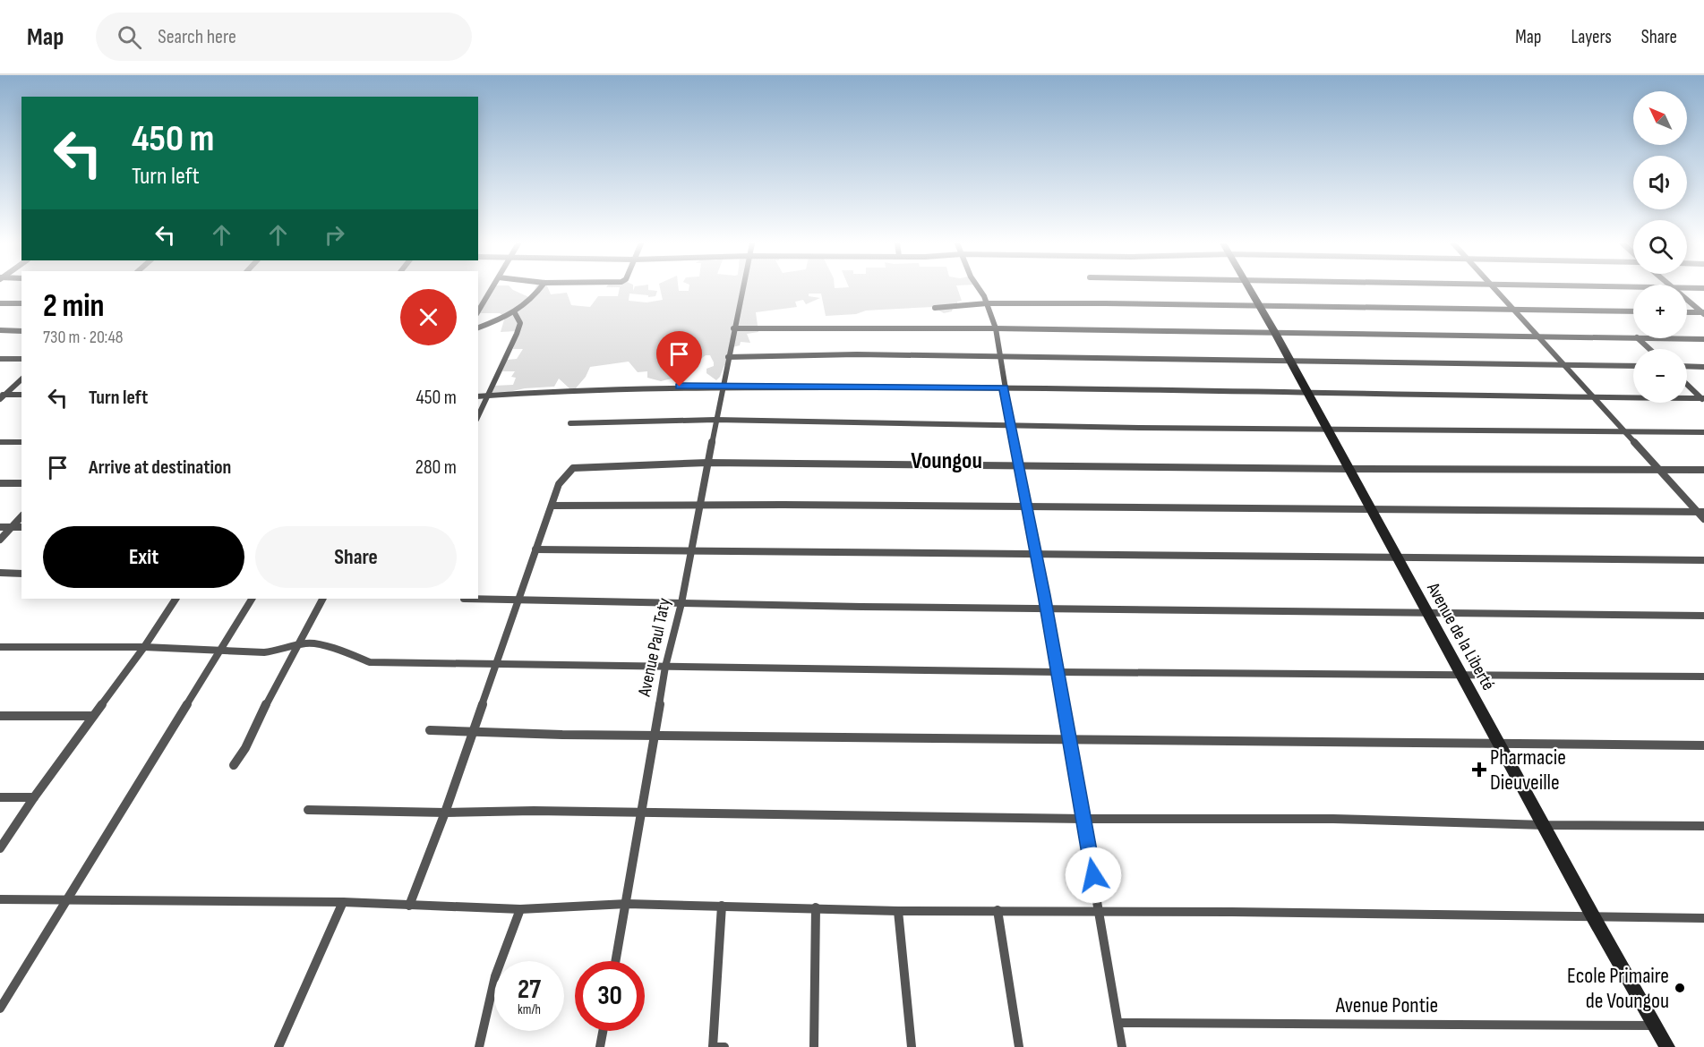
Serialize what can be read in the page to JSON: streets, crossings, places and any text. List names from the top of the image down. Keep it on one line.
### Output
{"streets":{"street":["Avenue de la Liberté","Avenue Paul Taty","Avenue Pontie"]},"crossings":[["Avenue de la Liberté","Avenue Pontie"]],"districts":["Voungou"],"places":{"health":["Pharmacie Dieuveille"],"other":["Ecole Primaire de Voungou"]},"north":"top left","page":{"header":"Map","search":"Search here","nav":["Map","Layers","Share"],"map_buttons":["+","−"],"turn":["450 m","Turn left"],"heading":["2 min","730 m · 20:48"],"list":[{"name":"Turn left","value":"450 m"},{"name":"Arrive at destination","value":"280 m"}],"buttons":["Exit","Share"],"speed":"27 km/h","limit":"30"}}
